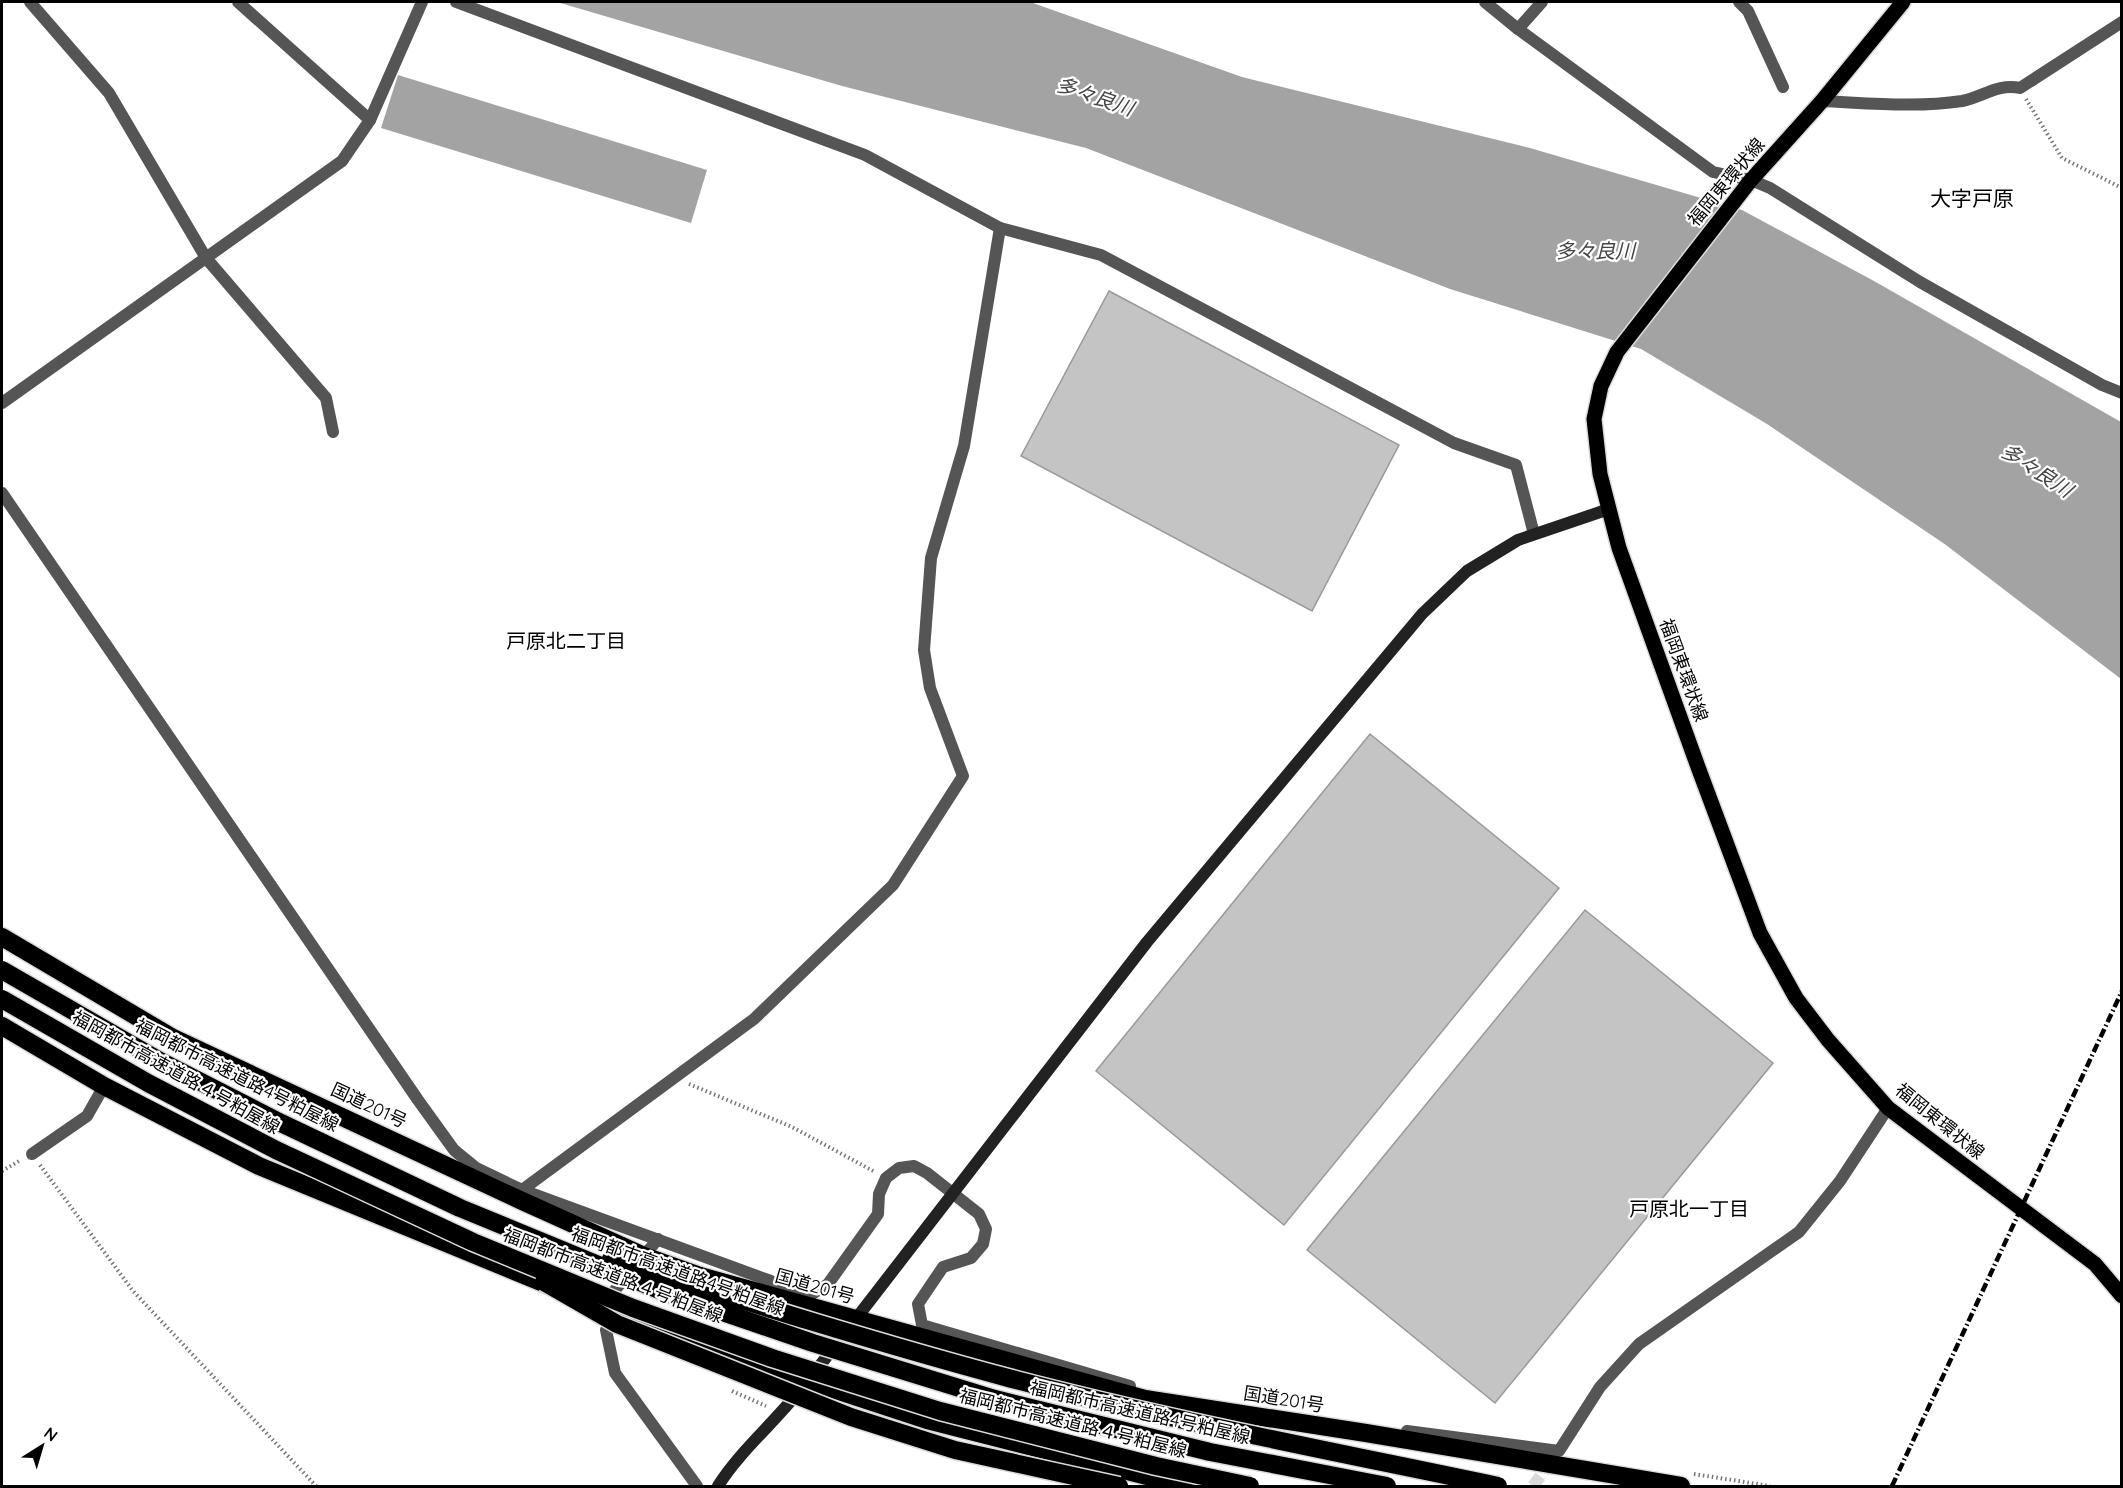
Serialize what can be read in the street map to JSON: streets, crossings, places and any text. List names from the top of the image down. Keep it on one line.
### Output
{"streets":{"highway":["福岡都市高速道路４号粕屋線","福岡都市高速道路4号粕屋線","国道201号"],"main road":["福岡東環状線"]},"districts":["大字戸原","戸原北二丁目","戸原北一丁目"],"water":["多々良川"],"north":"top right"}
